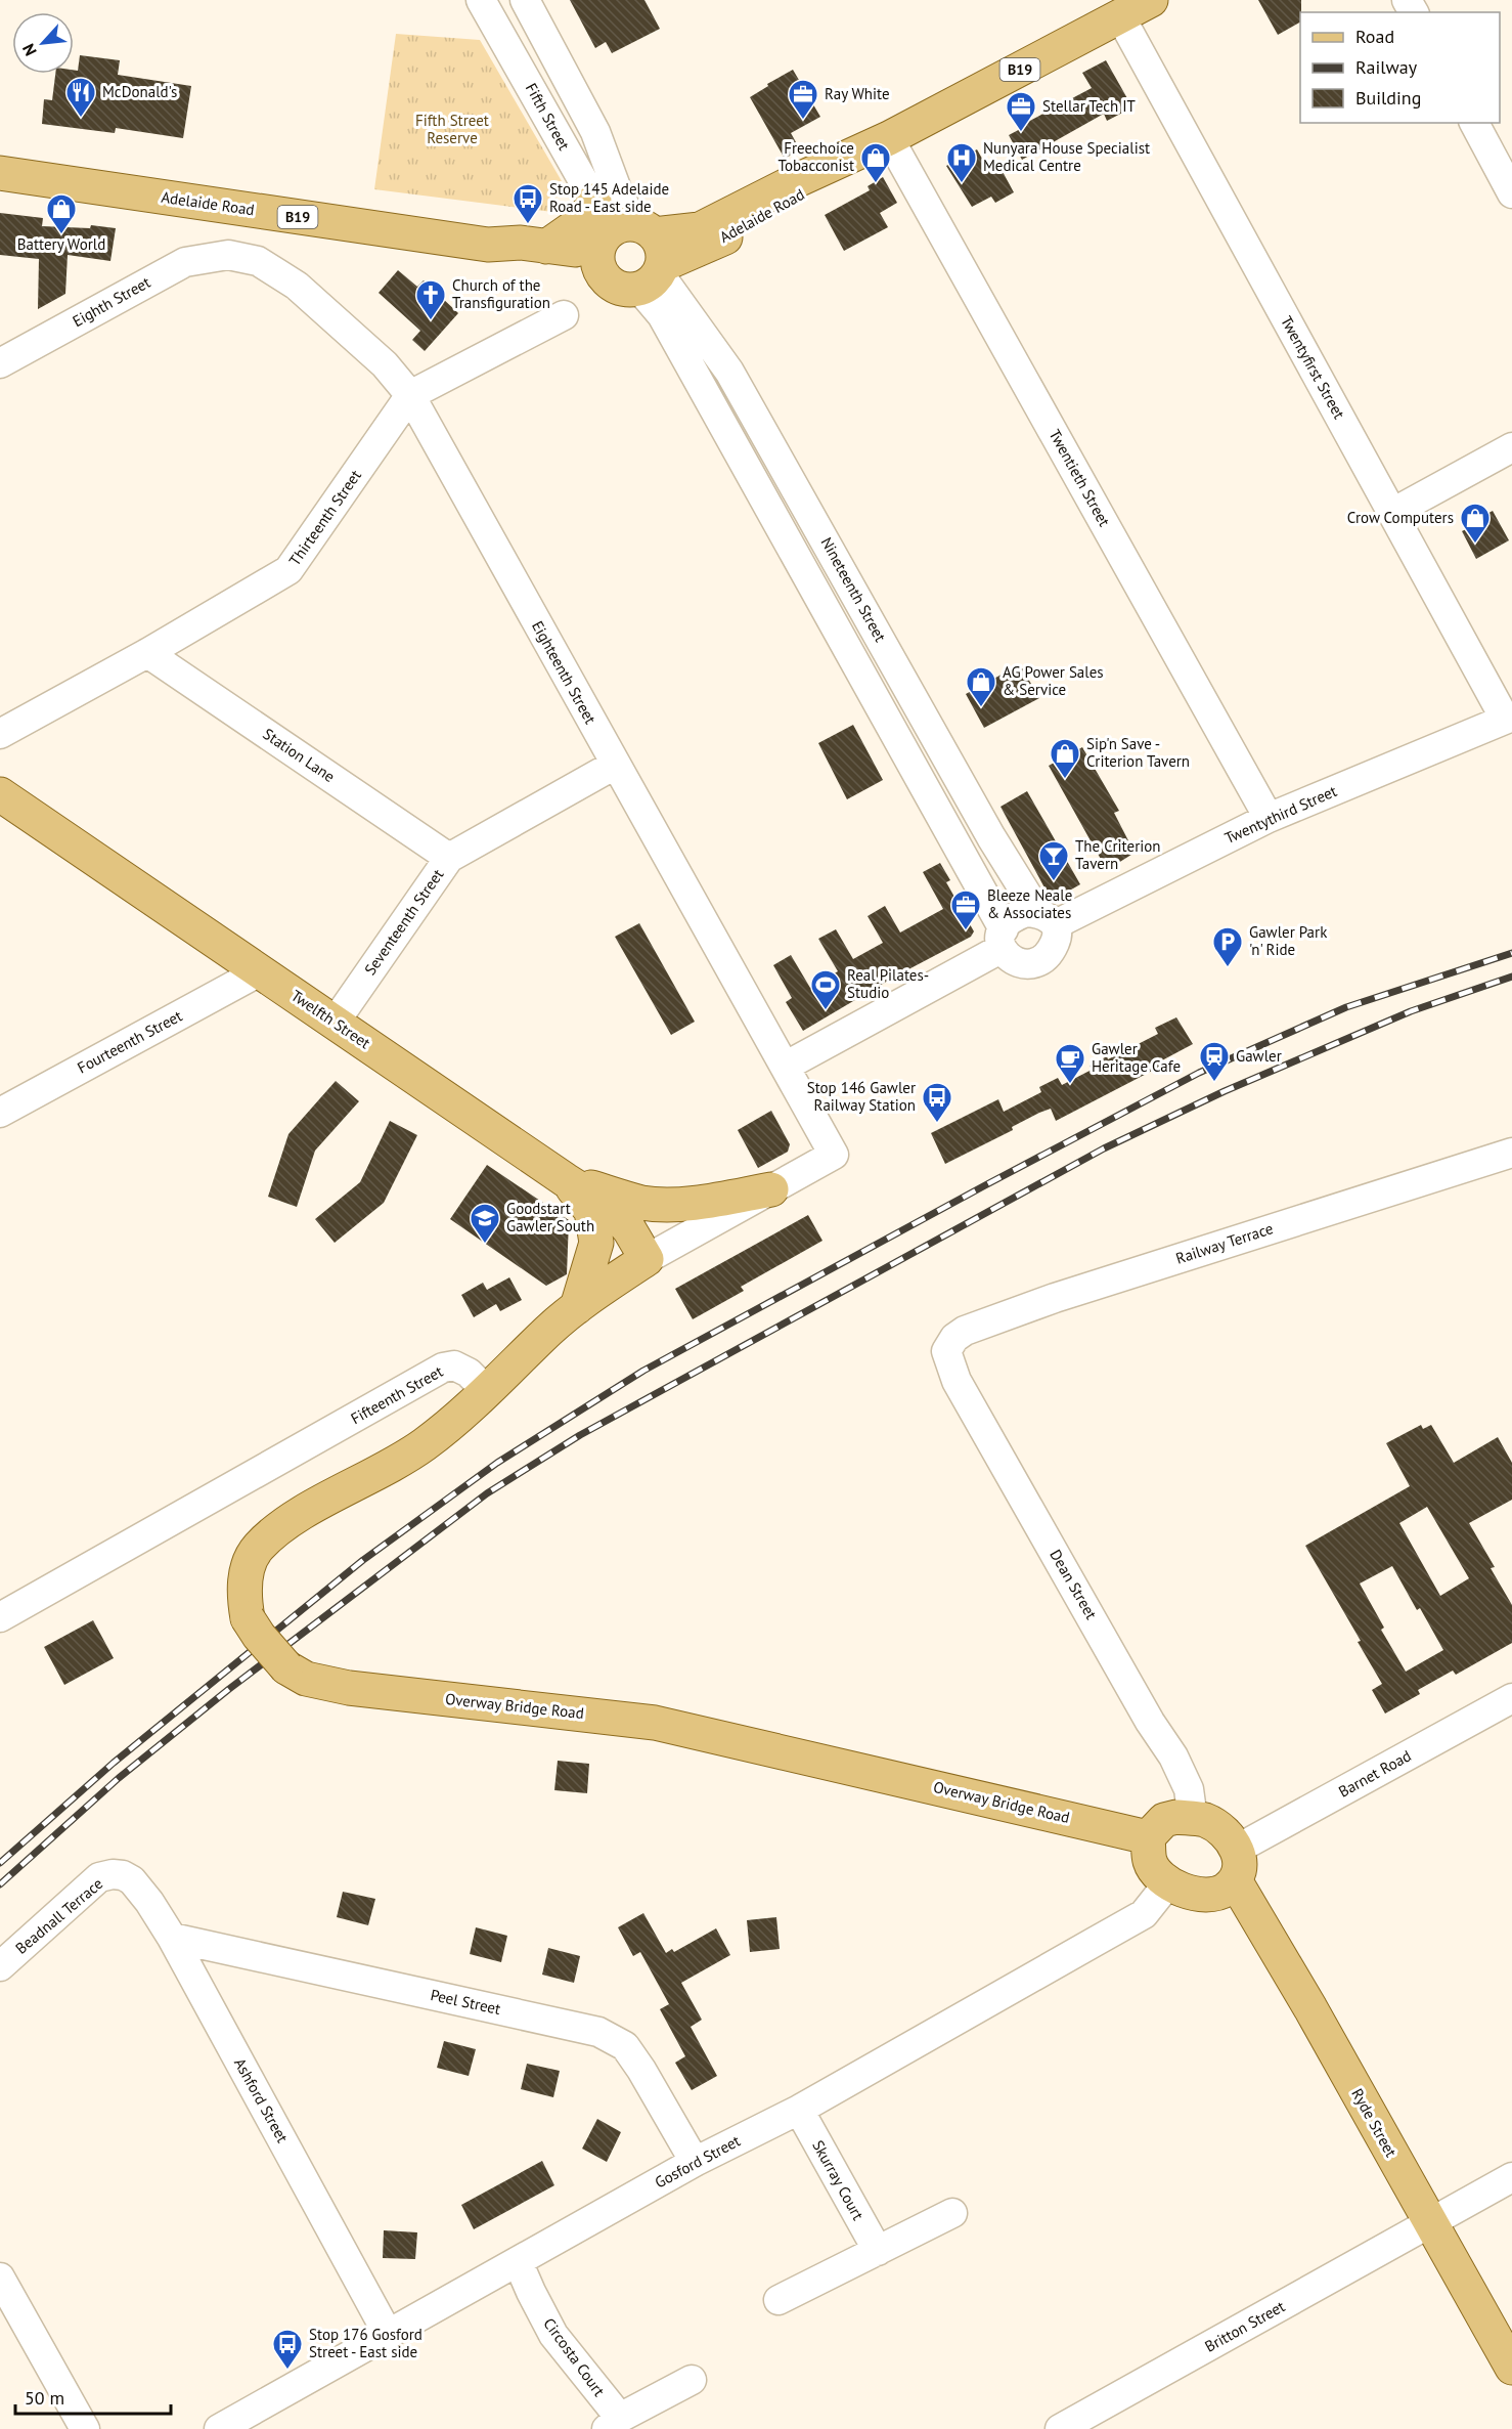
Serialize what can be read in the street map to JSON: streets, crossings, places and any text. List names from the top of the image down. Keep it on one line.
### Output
{"streets":{"main road":["B19","Adelaide Road","Twelfth Street","Overway Bridge Road","Ryde Street"],"street":["Fifth Street","Eighth Street","Twentyfirst Street","Twentieth Street","Thirteenth Street","Nineteenth Street","Eighteenth Street","Station Lane","Twentythird Street","Seventeenth Street","Fourteenth Street","Railway Terrace","Fifteenth Street","Dean Street","Barnet Road","Beadnall Terrace","Peel Street","Ashford Street","Gosford Street","Skurray Court","Britton Street","Circosta Court"]},"crossings":[["B19","Adelaide Road"],["B19","Twentyfirst Street"],["B19","Twentieth Street"],["Fifth Street","Adelaide Road"],["Fifth Street","Nineteenth Street"],["Adelaide Road","Twentieth Street"],["Adelaide Road","Nineteenth Street"],["Eighth Street","Eighteenth Street"],["Twentyfirst Street","Twentythird Street"],["Twentieth Street","Twentythird Street"],["Thirteenth Street","Eighteenth Street"],["Thirteenth Street","Station Lane"],["Nineteenth Street","Twentythird Street"],["Eighteenth Street","Seventeenth Street"],["Station Lane","Seventeenth Street"],["Seventeenth Street","Twelfth Street"],["Twelfth Street","Fourteenth Street"],["Railway Terrace","Dean Street"],["Fifteenth Street","Overway Bridge Road"],["Dean Street","Overway Bridge Road"],["Dean Street","Barnet Road"],["Dean Street","Ryde Street"],["Dean Street","Gosford Street"],["Overway Bridge Road","Barnet Road"],["Overway Bridge Road","Ryde Street"],["Overway Bridge Road","Gosford Street"],["Barnet Road","Ryde Street"],["Barnet Road","Gosford Street"],["Beadnall Terrace","Ashford Street"],["Peel Street","Ashford Street"],["Peel Street","Gosford Street"],["Ashford Street","Gosford Street"],["Ryde Street","Gosford Street"],["Ryde Street","Britton Street"],["Gosford Street","Skurray Court"],["Gosford Street","Circosta Court"]],"parks":["Fifth Street Reserve"],"places":{"restaurant":["McDonald's"],"office":["Ray White","Stellar Tech IT","Bleeze Neale & Associates"],"shop":["Freechoice Tobacconist","Battery World","Crow Computers","AG Power Sales & Service","Sip'n Save - Criterion Tavern"],"hospital":["Nunyara House Specialist Medical Centre"],"bus stop":["Stop 145 Adelaide Road - East side","Stop 146 Gawler Railway Station","Stop 176 Gosford Street - East side"],"church":["Church of the Transfiguration"],"bar":["The Criterion Tavern"],"parking":["Gawler Park 'n' Ride"],"sports":["Real Pilates- Studio"],"station":["Gawler"],"cafe":["Gawler Heritage Cafe"],"school or university":["Goodstart Gawler South"]},"legend":["Road","Railway","Building"],"scale_bar":"50 m","north":"bottom left"}
